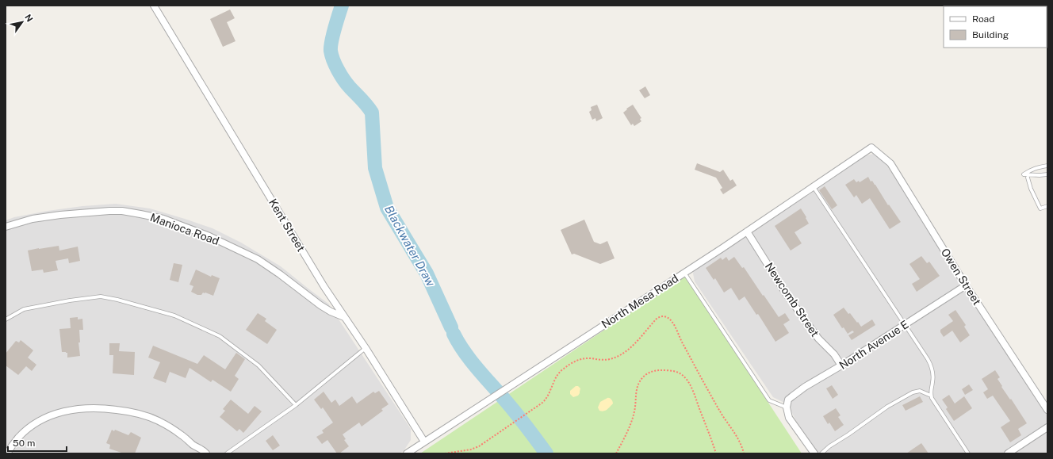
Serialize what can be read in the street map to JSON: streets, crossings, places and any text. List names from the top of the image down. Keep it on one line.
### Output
{"streets":{"street":["Kent Street","Manioca Road","Owen Street","Newcomb Street","North Mesa Road","North Avenue E"]},"crossings":[["Kent Street","Manioca Road"],["Kent Street","North Mesa Road"],["Owen Street","North Mesa Road"],["Owen Street","North Avenue E"],["Newcomb Street","North Mesa Road"],["Newcomb Street","North Avenue E"]],"water":["Blackwater Draw"],"legend":["Road","Building"],"scale_bar":"50 m","north":"top right"}
